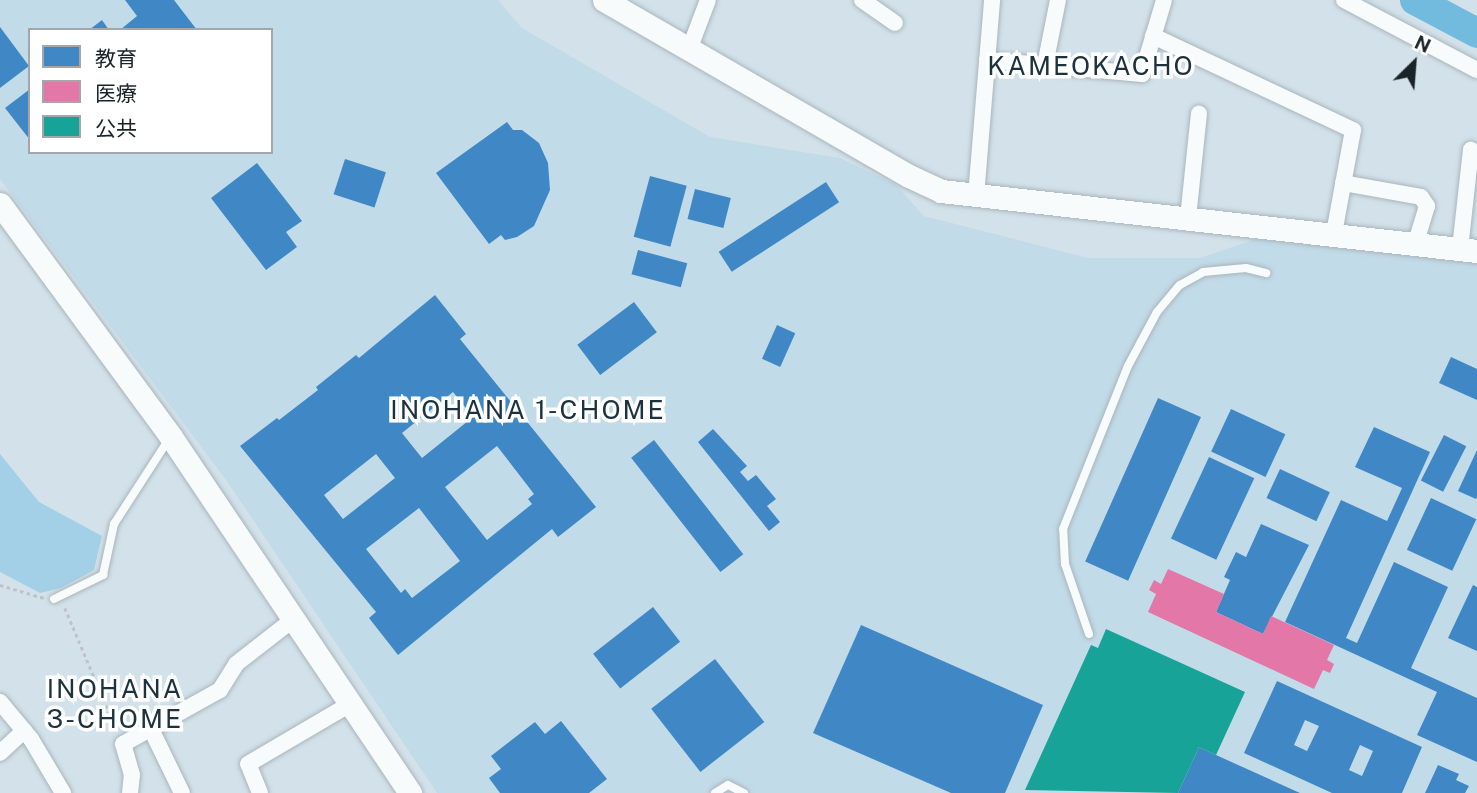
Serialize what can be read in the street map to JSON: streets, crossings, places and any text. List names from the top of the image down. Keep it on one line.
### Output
{"districts":["KAMEOKACHO","INOHANA 1-CHOME","INOHANA 3-CHOME"],"legend":["教育","医療","公共"],"north":"top right"}
